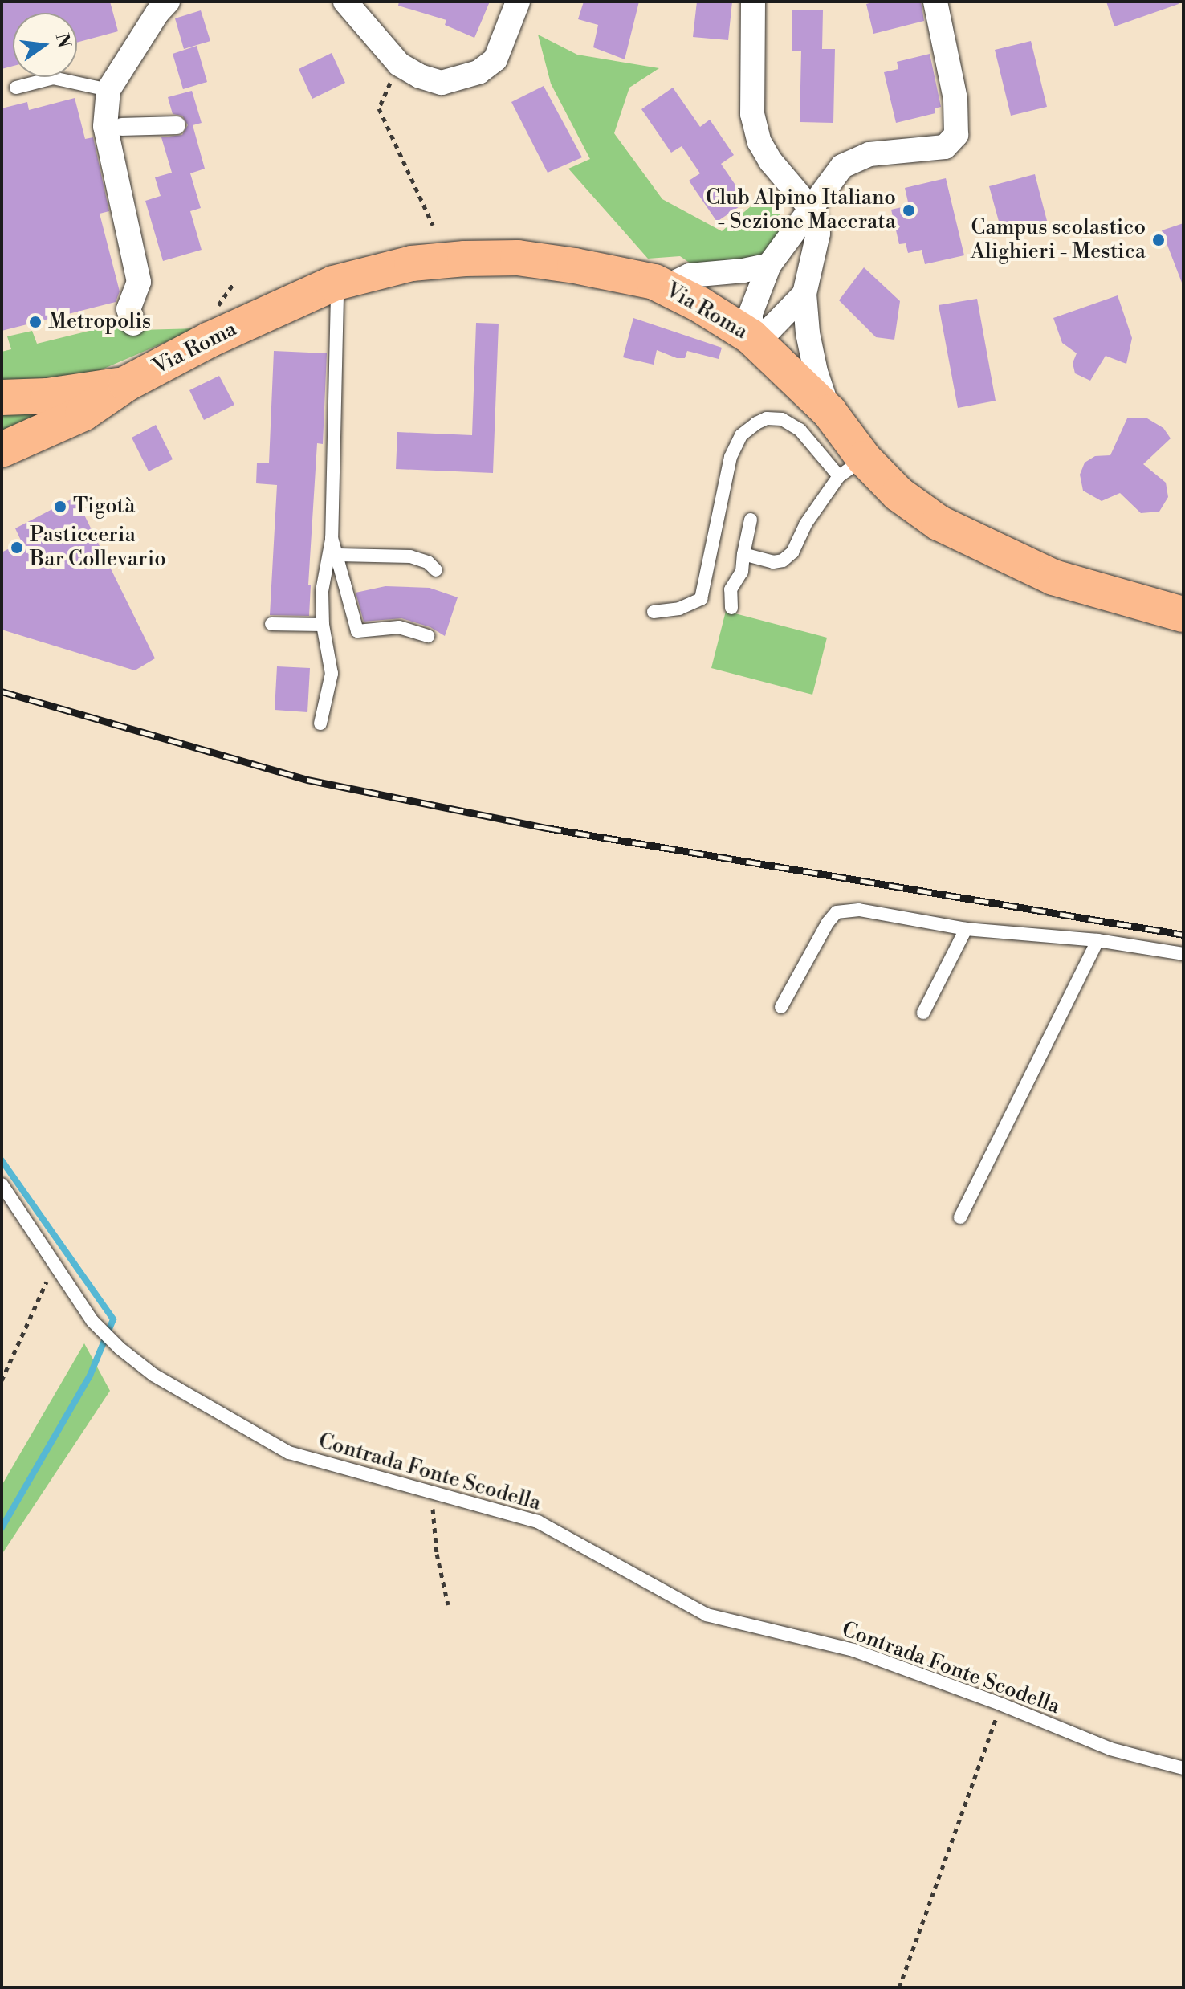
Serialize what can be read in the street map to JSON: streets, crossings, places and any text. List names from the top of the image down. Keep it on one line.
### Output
{"streets":{"main road":["Via Roma"],"lane":["Contrada Fonte Scodella"]},"places":["Club Alpino Italiano - Sezione Macerata","Campus scolastico Alighieri - Mestica","Metropolis","Tigotà","Pasticceria Bar Collevario"],"north":"right"}
